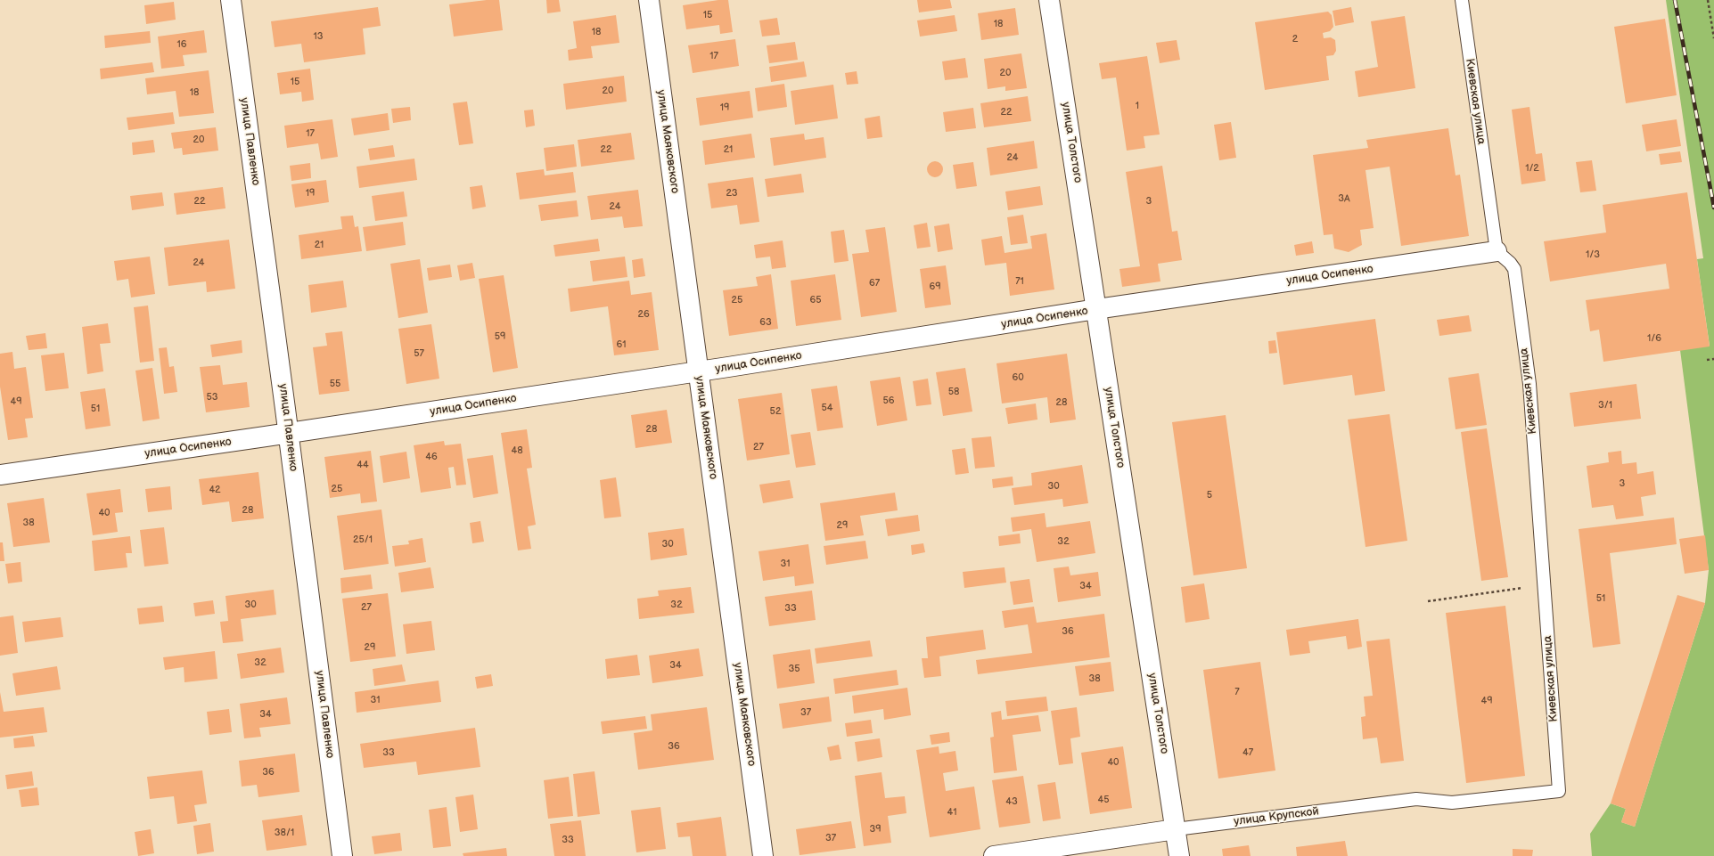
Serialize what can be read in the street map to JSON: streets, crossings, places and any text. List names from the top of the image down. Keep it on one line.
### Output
{"streets":{"street":["улица Павленко","улица Маяковского","улица Толстого","улица Осипенко","улица Крупской"],"lane":["Киевская улица"]},"crossings":[["Киевская улица","улица Осипенко"],["Киевская улица","улица Крупской"],["улица Павленко","улица Осипенко"],["улица Маяковского","улица Осипенко"],["улица Толстого","улица Осипенко"],["улица Толстого","улица Крупской"]],"house_numbers":["15","18","18","13","2","16","17","20","15","20","18","1","19","22","17","20","22","21","24","1/2","19","23","3А","22","3","24","21","1/3","24","71","67","69","25","65","26","63","59","1/6","61","57","60","55","58","53","56","49","28","3/1","54","51","52","28","27","48","46","44","3","30","25","42","5","28","40","38","29","25/1","32","30","31","34","51","30","32","27","33","36","29","32","34","35","38","7","31","49","37","34","36","33","47","40","36","45","43","41","39","38/1","37","33"]}
